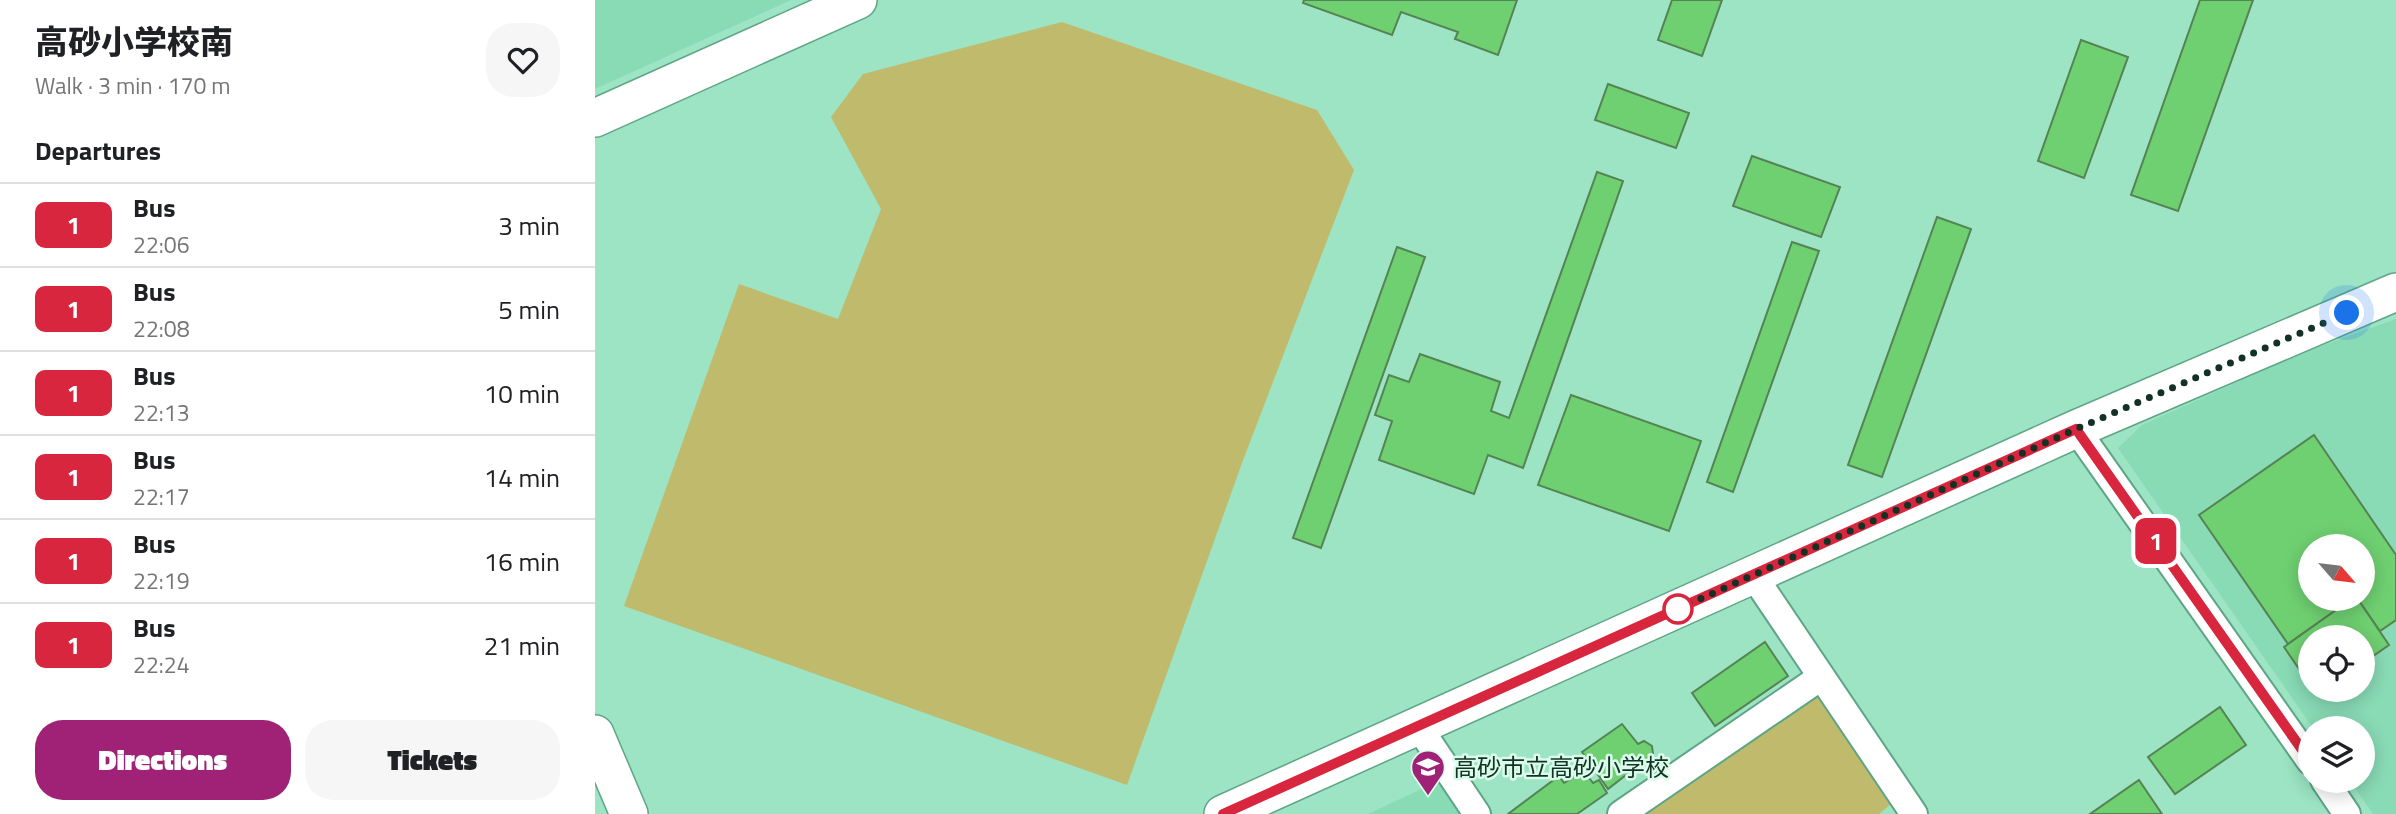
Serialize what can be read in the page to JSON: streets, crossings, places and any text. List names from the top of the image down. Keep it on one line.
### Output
{"places":{"school or university":["高砂市立高砂小学校"]},"lines":["bus line 1"],"north":"bottom right","page":{"heading":[["高砂小学校南","Walk · 3 min · 170 m"],"Departures"],"on_map":"1","list":[{"mark":"1","name":"Bus","note":"22:06","value":"3 min"},{"mark":"1","name":"Bus","note":"22:08","value":"5 min"},{"mark":"1","name":"Bus","note":"22:13","value":"10 min"},{"mark":"1","name":"Bus","note":"22:17","value":"14 min"},{"mark":"1","name":"Bus","note":"22:19","value":"16 min"},{"mark":"1","name":"Bus","note":"22:24","value":"21 min"}],"buttons":["Directions","Tickets"]}}
